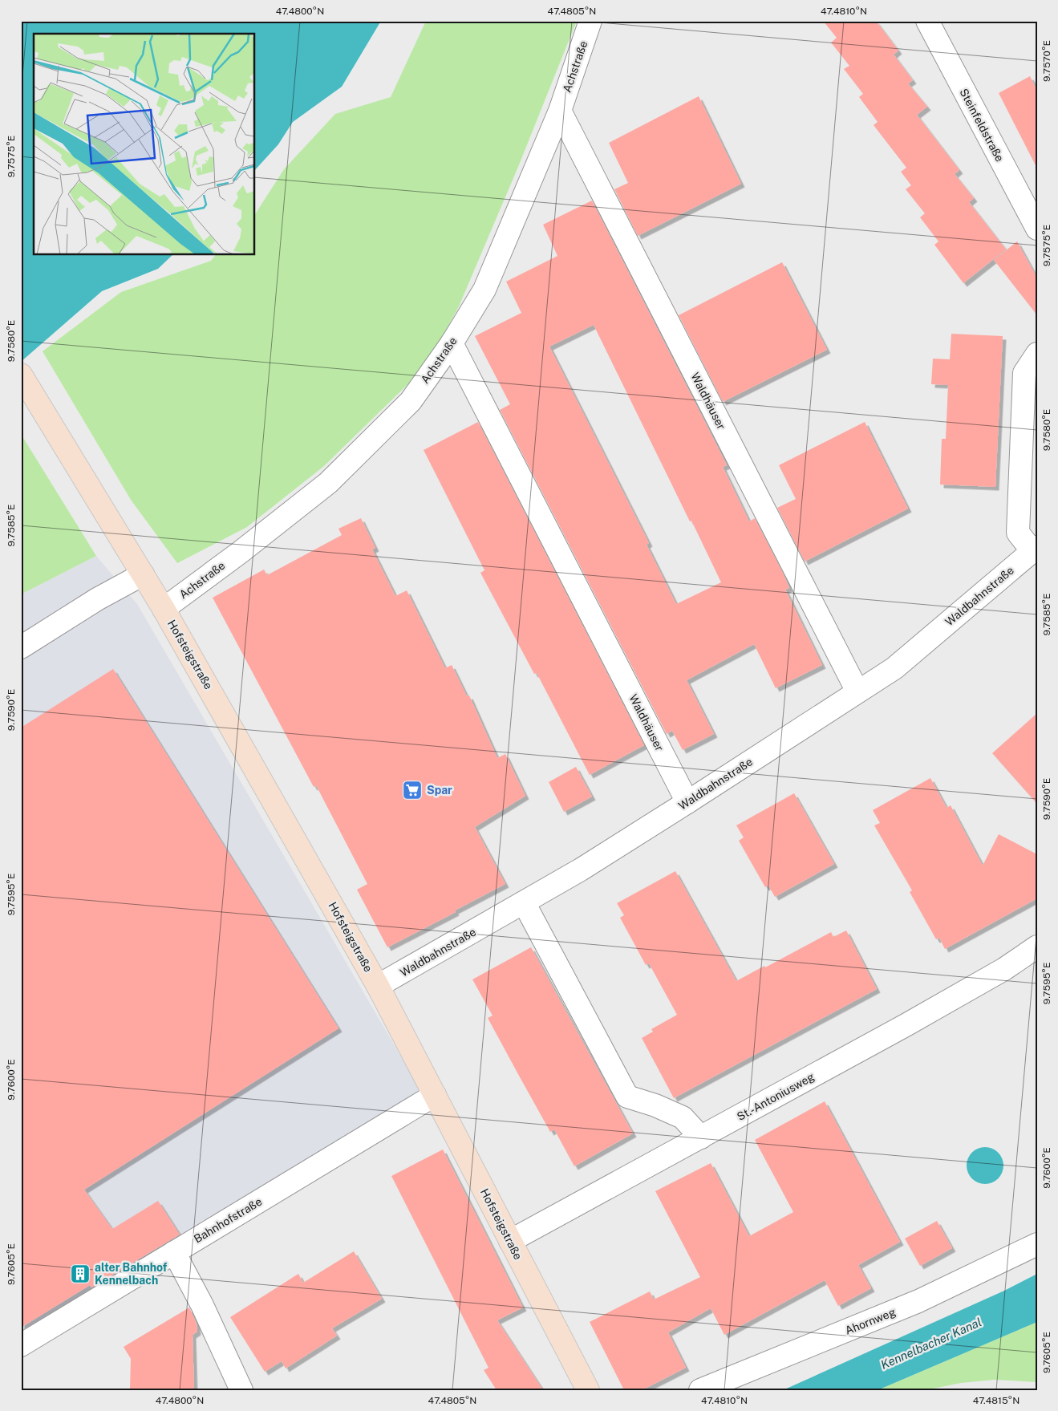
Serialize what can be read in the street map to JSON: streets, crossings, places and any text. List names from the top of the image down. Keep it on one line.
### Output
{"streets":{"main road":["Hofsteigstraße"],"street":["Achstraße","Steinfeldstraße","Waldhäuser","Waldbahnstraße","St.-Antoniusweg","Bahnhofstraße","Ahornweg"]},"crossings":[["Achstraße","Waldhäuser"],["Achstraße","Hofsteigstraße"],["Waldhäuser","Waldbahnstraße"],["Waldbahnstraße","Hofsteigstraße"],["Hofsteigstraße","St.-Antoniusweg"],["Hofsteigstraße","Bahnhofstraße"]],"water":["Kennelbacher Kanal"],"places":{"supermarket":["Spar"],"building":["alter Bahnhof Kennelbach"]},"coordinates":["47.4800°N","47.4805°N","47.4810°N","9.7570°E","9.7575°E","9.7580°E","9.7585°E","9.7590°E","9.7595°E","9.7600°E","9.7605°E","47.4815°N"]}
